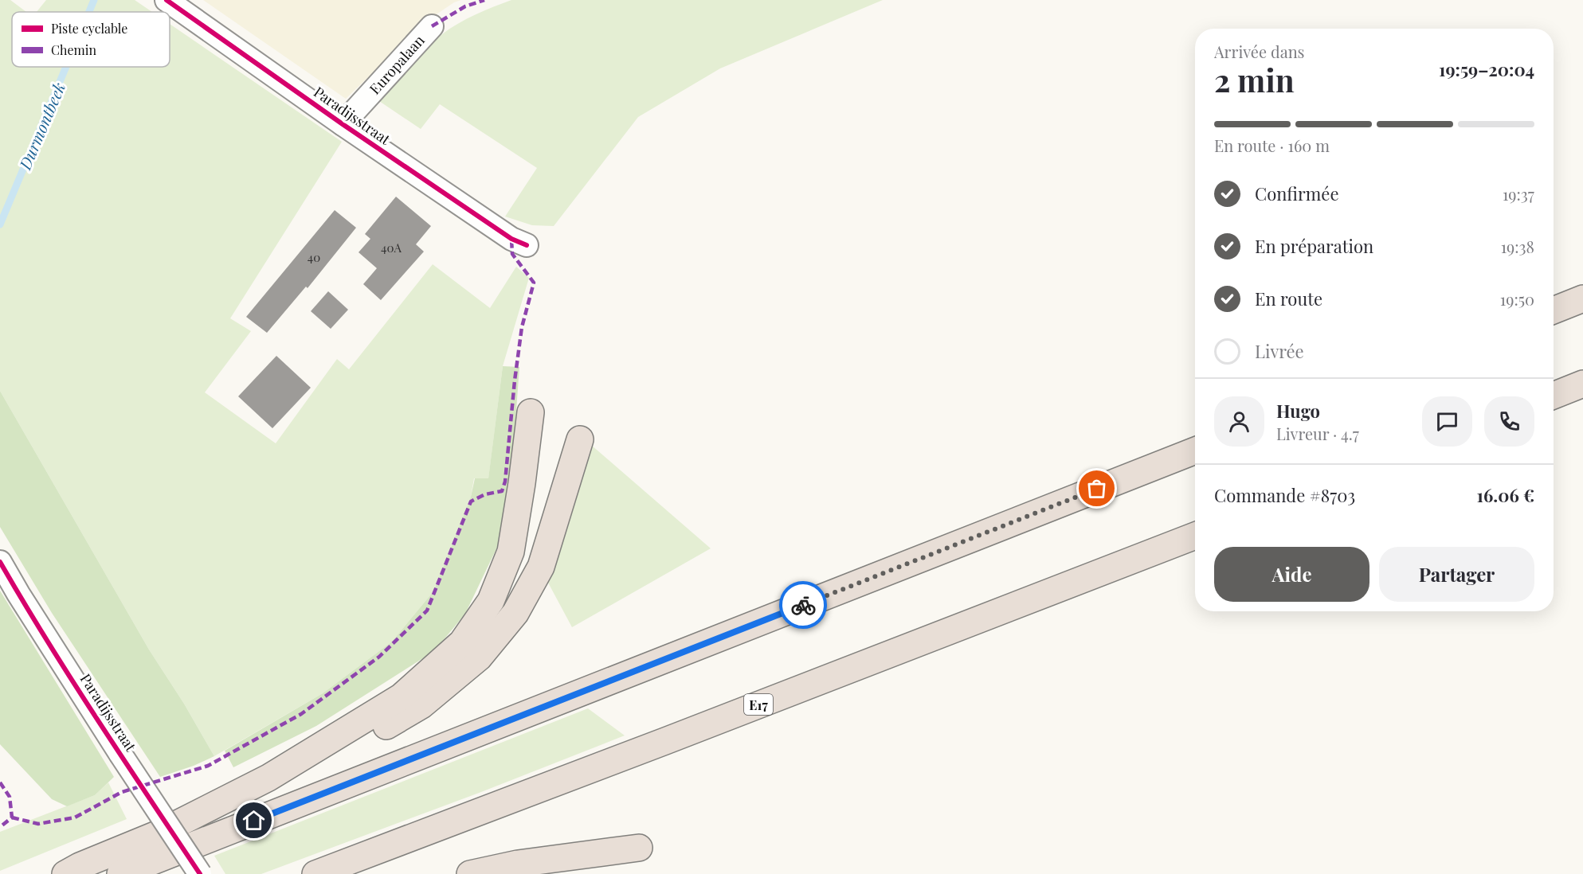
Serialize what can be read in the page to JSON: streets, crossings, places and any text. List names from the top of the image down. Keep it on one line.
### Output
{"streets":{"highway":["E17"],"street":["Europalaan","Paradijsstraat"]},"crossings":[["Europalaan","Paradijsstraat"]],"water":["Durmontbeek"],"house_numbers":["40A","40"],"legend":["Piste cyclable","Chemin"],"page":{"heading":["2 min","Arrivée dans","19:59–20:04"],"panel":["Hugo","Livreur · 4.7","Commande #8703","16.06 €"],"bar":"En route · 160 m","list":[["Confirmée","19:37"],["En préparation","19:38"],["En route","19:50"],"Livrée"],"buttons":["Aide","Partager"]}}
